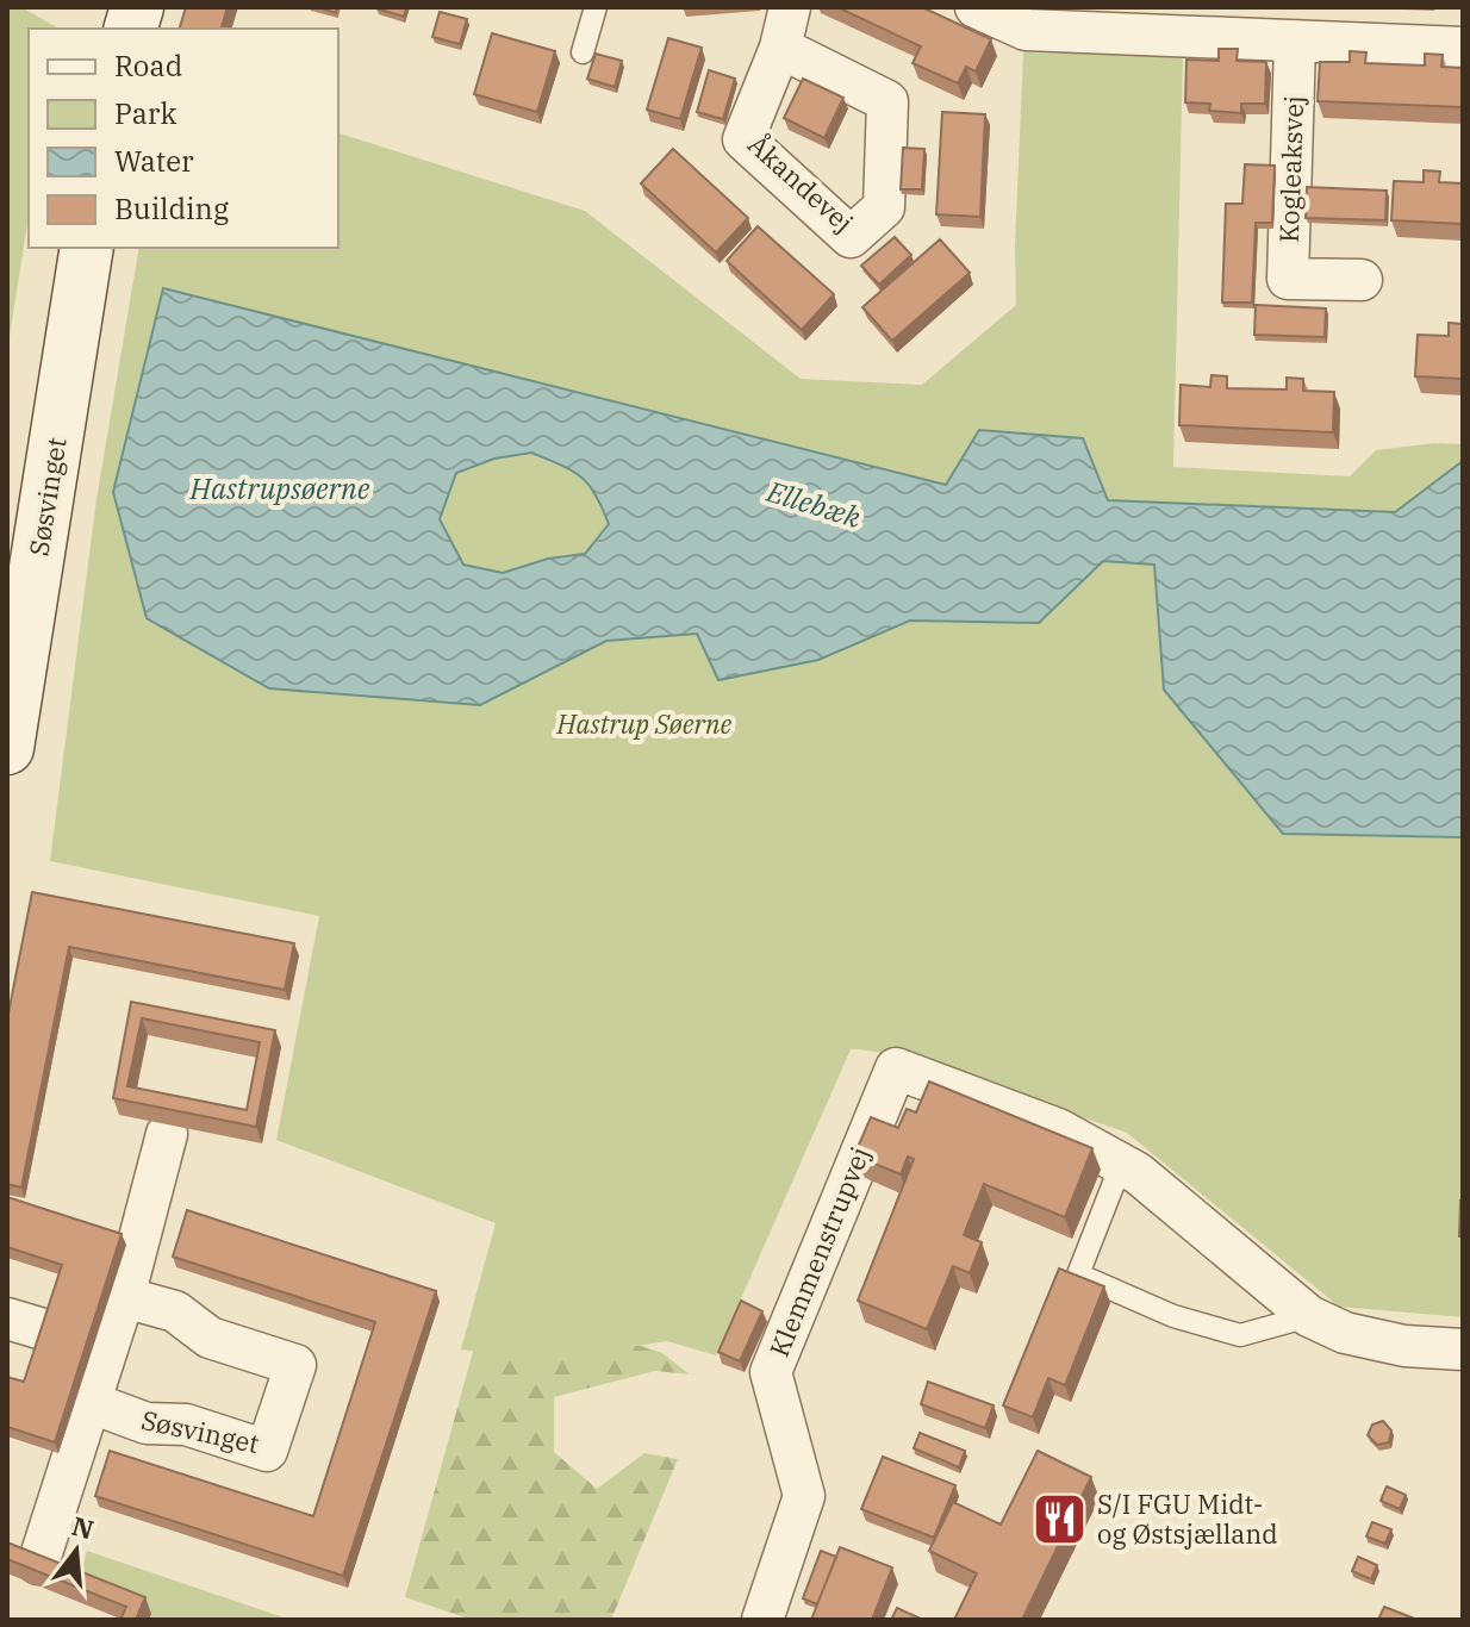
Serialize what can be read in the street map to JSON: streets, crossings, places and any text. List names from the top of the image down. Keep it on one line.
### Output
{"streets":{"street":["Kogleaksvej","Åkandevej","Søsvinget","Klemmenstrupvej"]},"water":["Hastrupsøerne","Ellebæk"],"parks":["Hastrup Søerne"],"places":{"restaurant":["S/I FGU Midt- og Østsjælland"]},"legend":["Road","Park","Water","Building"],"north":"top"}
